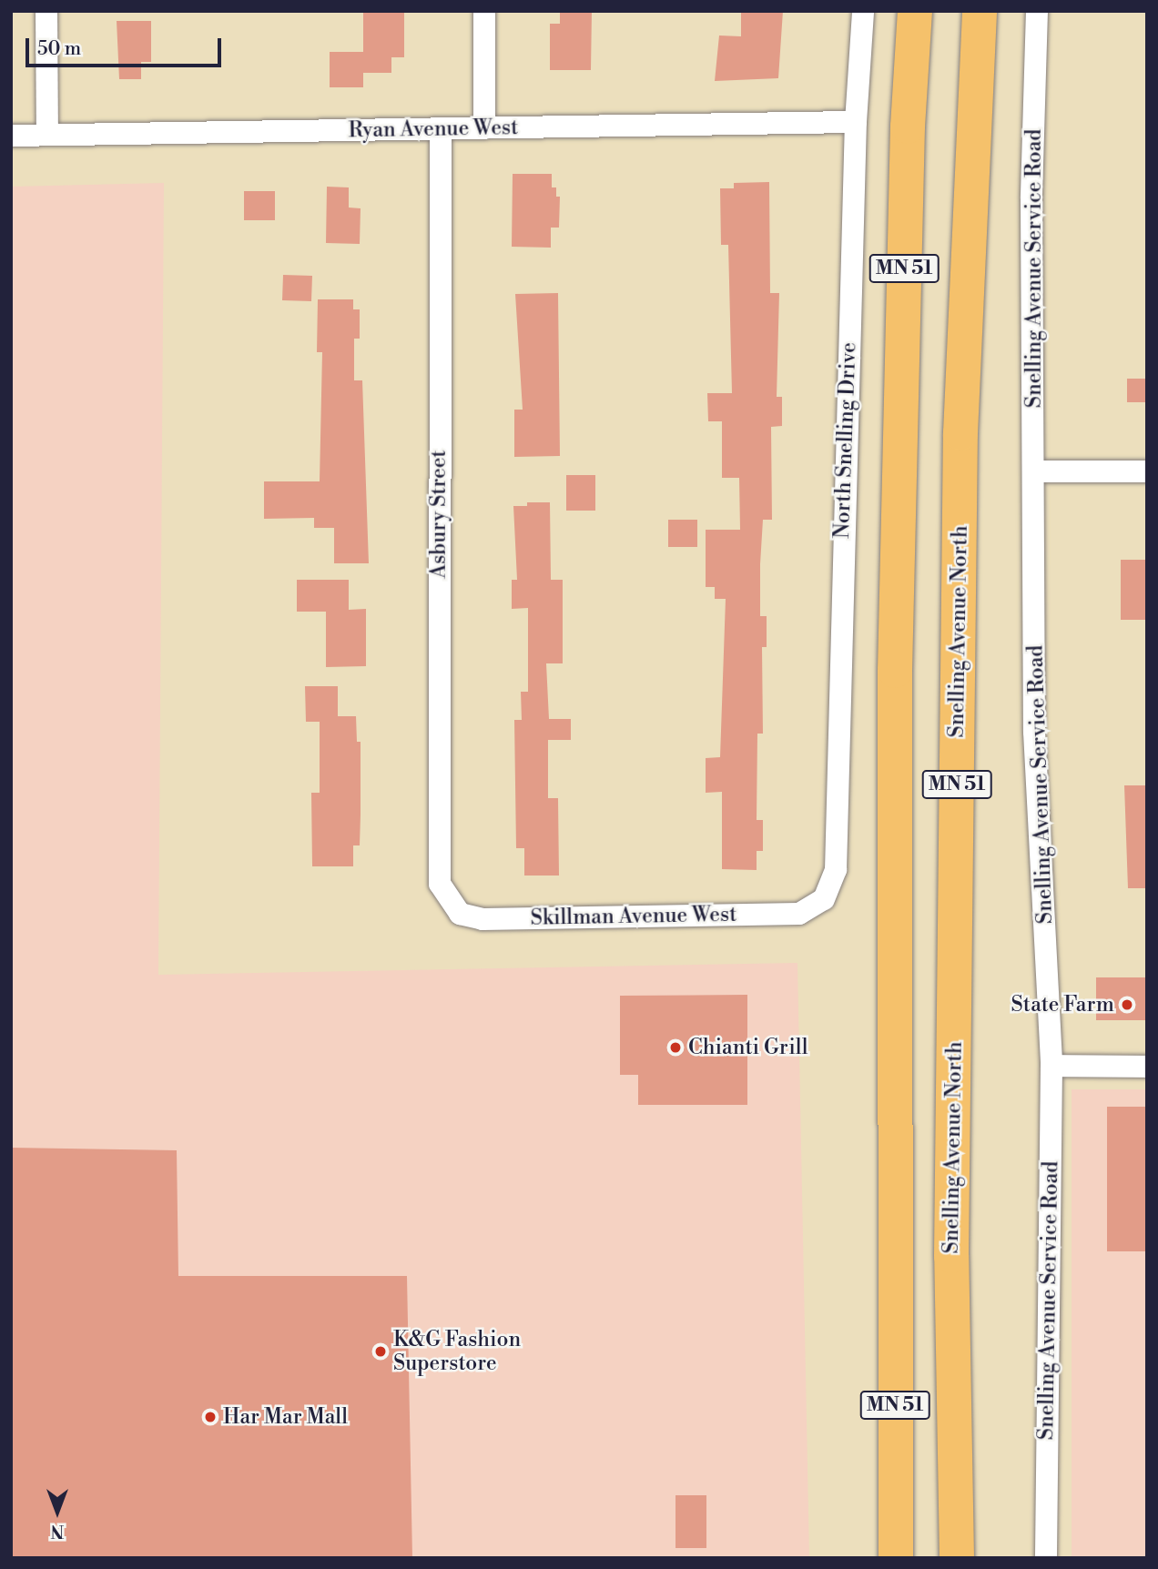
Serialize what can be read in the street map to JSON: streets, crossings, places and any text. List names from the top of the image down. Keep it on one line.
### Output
{"streets":{"main road":["MN 51","Snelling Avenue North"],"street":["Ryan Avenue West","Snelling Avenue Service Road","North Snelling Drive","Asbury Street","Skillman Avenue West"]},"crossings":[["Ryan Avenue West","North Snelling Drive"],["Ryan Avenue West","Asbury Street"],["North Snelling Drive","Skillman Avenue West"],["Asbury Street","Skillman Avenue West"]],"places":["State Farm","Chianti Grill","K&G Fashion Superstore","Har Mar Mall"],"scale_bar":"50 m","north":"bottom"}
